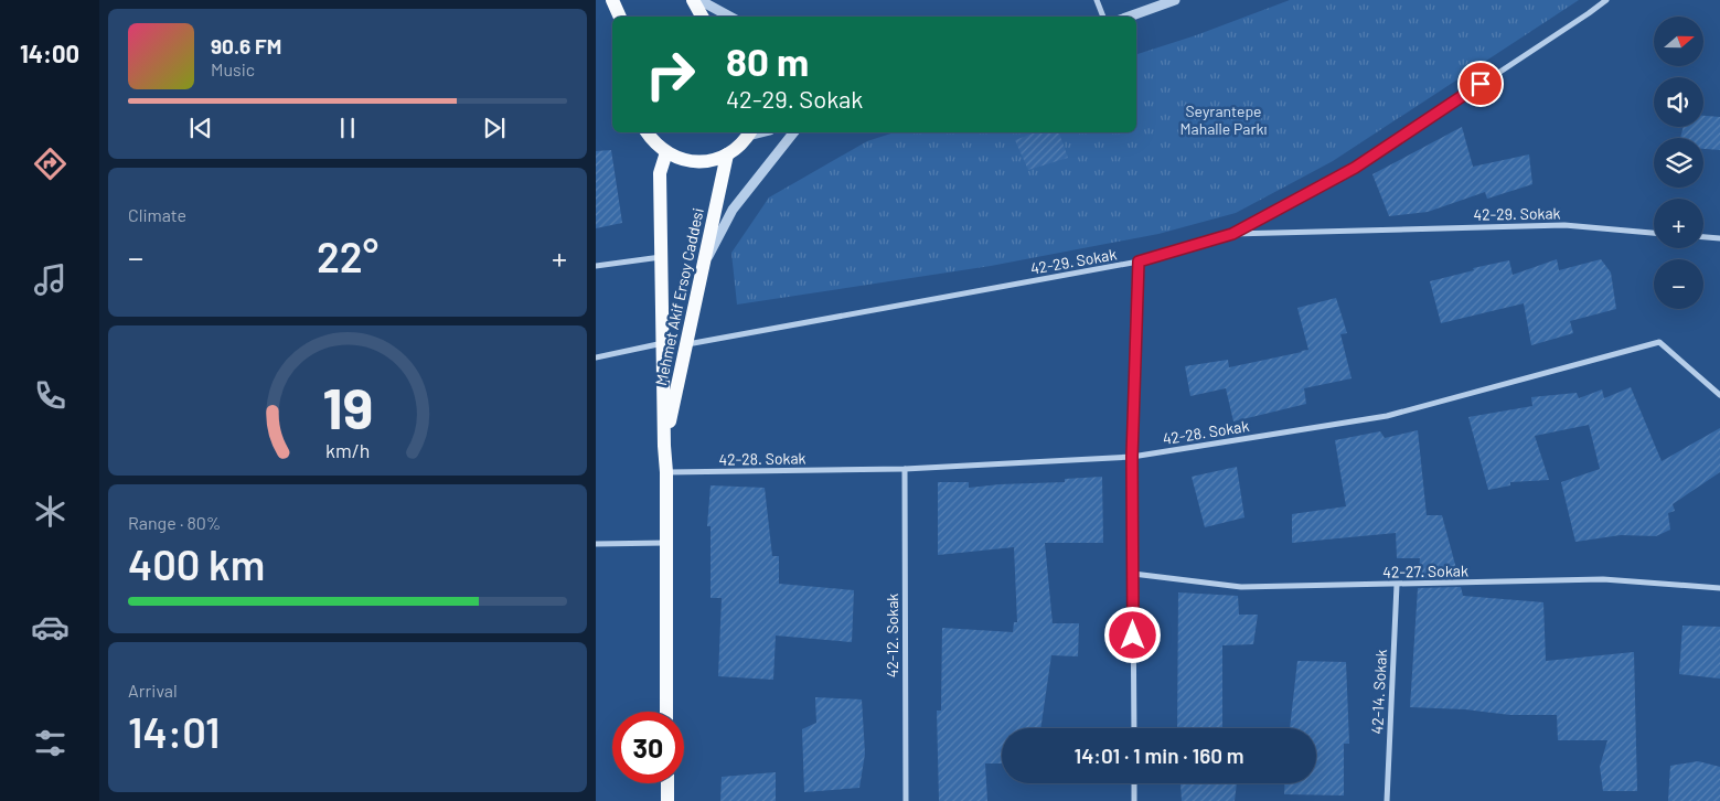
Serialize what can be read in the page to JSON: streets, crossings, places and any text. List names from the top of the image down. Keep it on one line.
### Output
{"streets":{"main road":["Mehmet Akif Ersoy Caddesi"],"street":["42-29. Sokak","42-28. Sokak","42-27. Sokak","42-12. Sokak","42-14. Sokak"]},"crossings":[["42-29. Sokak","Mehmet Akif Ersoy Caddesi"],["Mehmet Akif Ersoy Caddesi","42-28. Sokak"],["42-28. Sokak","42-12. Sokak"],["42-27. Sokak","42-14. Sokak"]],"parks":["Seyrantepe Mahalle Parkı"],"north":"right","page":{"tabs":"14:00","map_buttons":["+","−"],"turn":["80 m","42-29. Sokak"],"song":["90.6 FM","Music"],"tile":["Climate",["Range · 80%","400 km"],["Arrival","14:01"]],"heat":["−","22°","+"],"limit":"30","trip":"14:01 · 1 min · 160 m","gauge":["19","km/h"]}}
